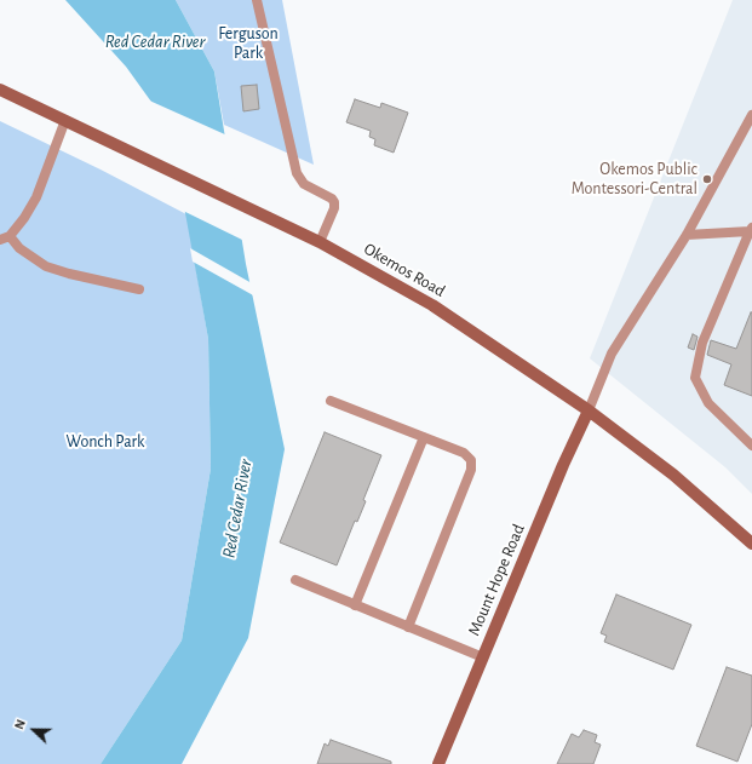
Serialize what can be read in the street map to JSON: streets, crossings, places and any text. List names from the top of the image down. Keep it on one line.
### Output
{"streets":{"main road":["Okemos Road","Mount Hope Road"]},"crossings":[["Okemos Road","Mount Hope Road"]],"water":["Red Cedar River"],"parks":["Ferguson Park","Wonch Park"],"places":["Okemos Public Montessori-Central"],"north":"left"}
